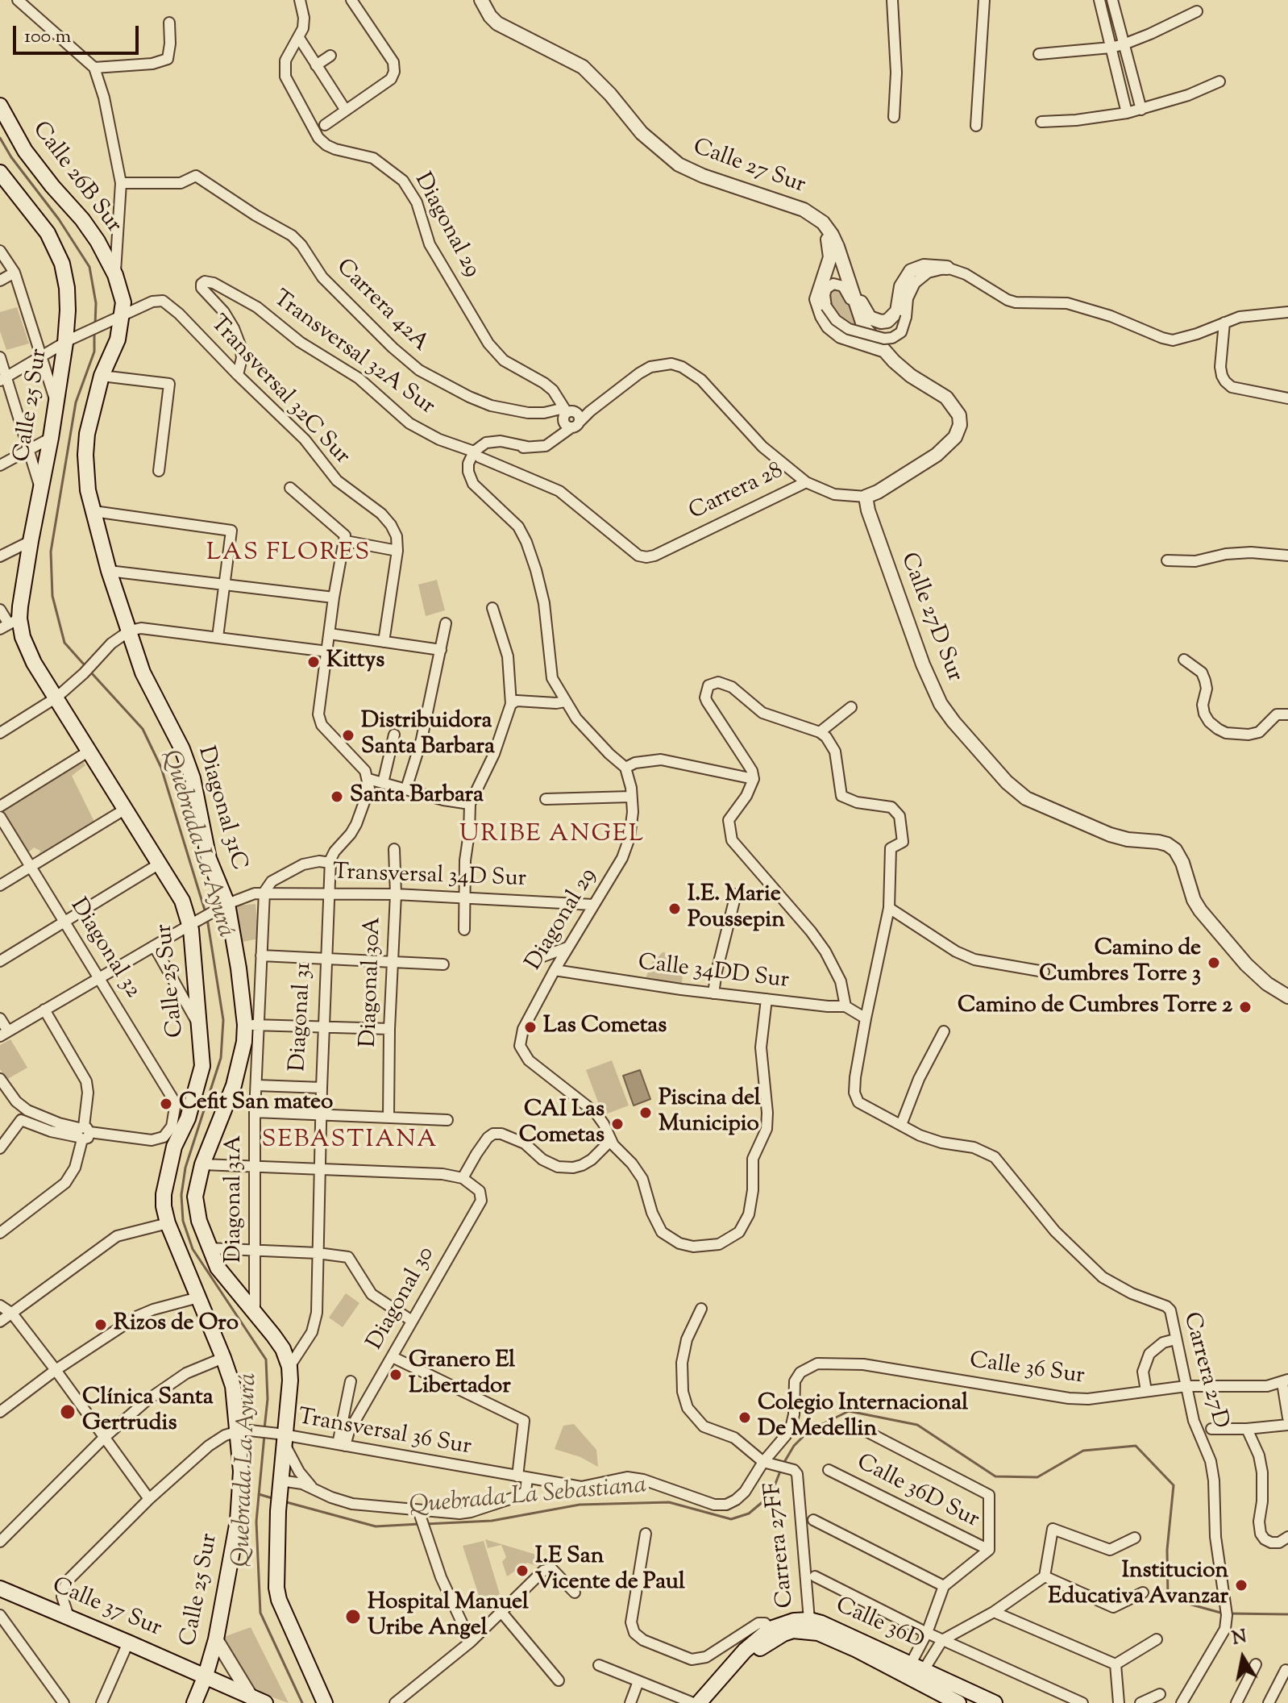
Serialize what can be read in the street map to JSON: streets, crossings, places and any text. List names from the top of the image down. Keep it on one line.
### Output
{"streets":{"main road":["Calle 26B Sur","Calle 25 Sur","Diagonal 31C","Calle 37 Sur","Calle 36D"],"street":["Calle 27 Sur","Diagonal 29","Carrera 42A","Transversal 32A Sur","Transversal 32C Sur","Carrera 28","Calle 27D Sur","Transversal 34D Sur","Diagonal 32","Calle 34DD Sur","Diagonal 30A","Diagonal 31","Diagonal 31A","Diagonal 30","Calle 36 Sur","Carrera 27D","Transversal 36 Sur","Calle 36D Sur","Carrera 27FF"]},"crossings":[["Calle 27 Sur","Carrera 28"],["Calle 27 Sur","Calle 27D Sur"],["Calle 26B Sur","Transversal 32C Sur"],["Calle 26B Sur","Diagonal 31C"],["Diagonal 29","Carrera 42A"],["Diagonal 29","Transversal 34D Sur"],["Diagonal 29","Calle 34DD Sur"],["Transversal 32A Sur","Transversal 32C Sur"],["Transversal 32A Sur","Carrera 28"],["Transversal 32C Sur","Diagonal 31C"],["Calle 25 Sur","Transversal 36 Sur"],["Calle 25 Sur","Calle 37 Sur"],["Carrera 28","Calle 27D Sur"],["Diagonal 31C","Diagonal 31"],["Diagonal 31C","Diagonal 31A"],["Transversal 34D Sur","Diagonal 30A"],["Transversal 34D Sur","Diagonal 31"],["Transversal 34D Sur","Diagonal 31A"],["Calle 34DD Sur","Carrera 27D"],["Diagonal 30","Transversal 36 Sur"],["Calle 36 Sur","Carrera 27D"],["Calle 36 Sur","Carrera 27FF"],["Transversal 36 Sur","Carrera 27FF"],["Carrera 27FF","Calle 36D"]],"districts":["LAS FLORES","URIBE ANGEL","SEBASTIANA"],"water":["Quebrada La Ayurá","Quebrada La Sebastiana"],"places":["Kittys","Distribuidora Santa Barbara","Santa Barbara","I.E. Marie Poussepin","Camino de Cumbres Torre 3","Camino de Cumbres Torre 2","Las Cometas","Cefit San mateo","Piscina del Municipio","CAI Las Cometas","Rizos de Oro","Granero El Libertador","Clínica Santa Gertrudis","Colegio Internacional De Medellin","I.E San Vicente de Paul","Institucion Educativa Avanzar","Hospital Manuel Uribe Angel"],"scale_bar":"100 m","north":"top"}
